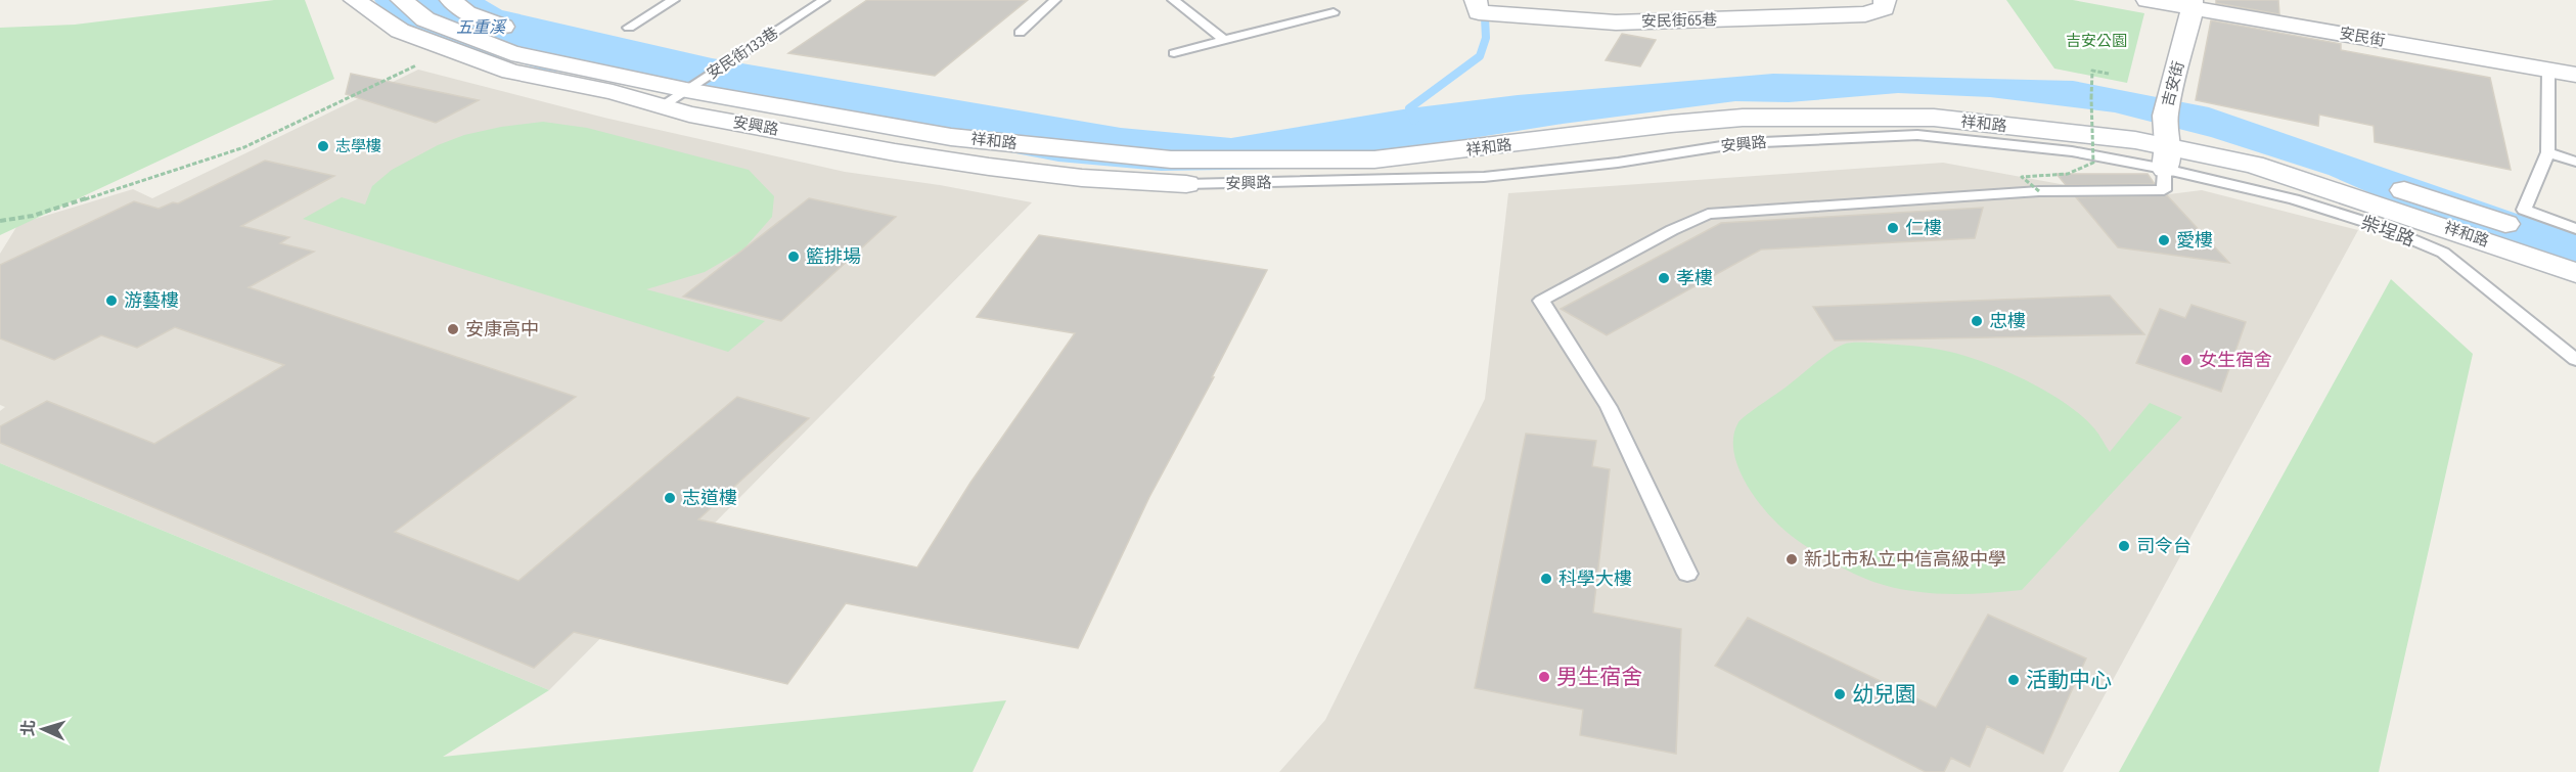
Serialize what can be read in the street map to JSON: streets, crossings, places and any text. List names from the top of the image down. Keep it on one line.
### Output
{"streets":{"main road":["安民街65巷","安民街","吉安街","祥和路","安興路"],"lane":["安民街133巷","柴埕路"]},"crossings":[["安民街","吉安街"],["安民街133巷","祥和路"],["安民街133巷","安興路"],["吉安街","祥和路"],["吉安街","安興路"],["吉安街","柴埕路"],["祥和路","安興路"],["祥和路","柴埕路"],["安興路","柴埕路"]],"water":["五重溪"],"parks":["吉安公園"],"places":["志學樓","仁樓","愛樓","籃排場","孝樓","游藝樓","忠樓","安康高中","女生宿舍","志道樓","司令台","新北市私立中信高級中學","科學大樓","男生宿舍","活動中心","幼兒園"],"north":"left"}
